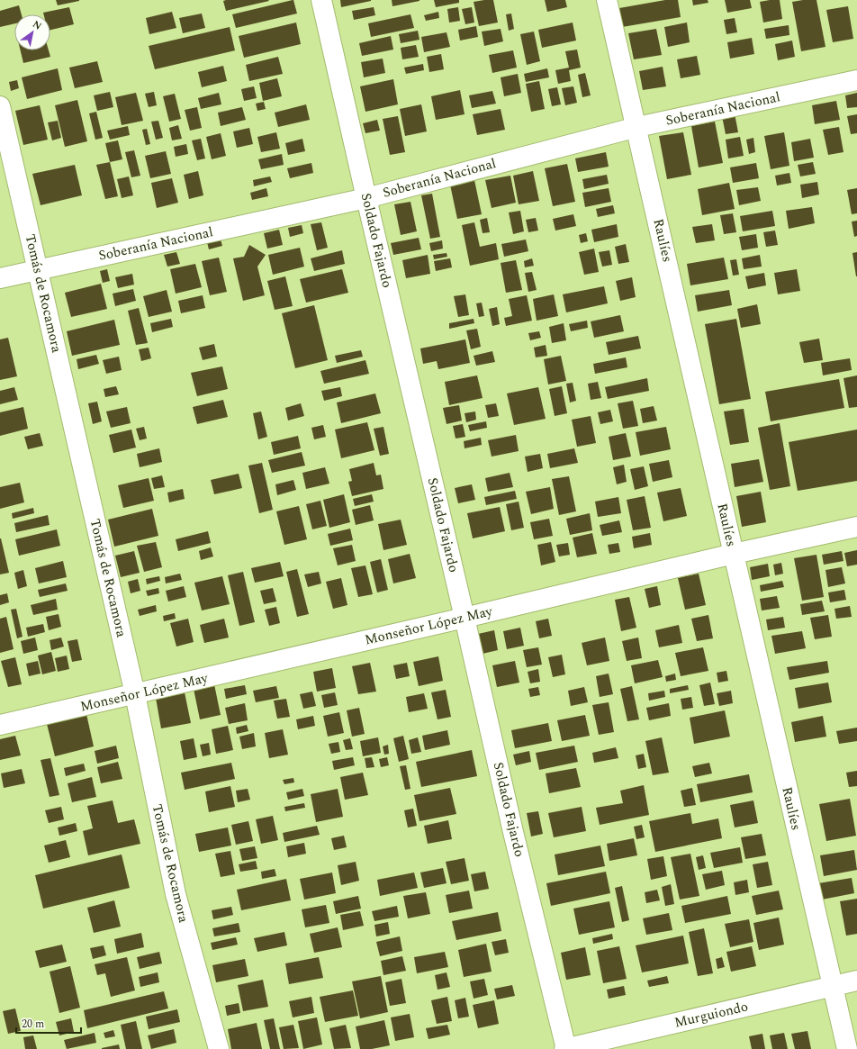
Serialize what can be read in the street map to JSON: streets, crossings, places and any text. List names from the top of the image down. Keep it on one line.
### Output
{"streets":{"street":["Soberanía Nacional","Soldado Fajardo","Raulíes","Tomás de Rocamora","Monseñor López May","Murguiondo"]},"crossings":[["Soberanía Nacional","Soldado Fajardo"],["Soberanía Nacional","Raulíes"],["Soberanía Nacional","Tomás de Rocamora"],["Soldado Fajardo","Monseñor López May"],["Soldado Fajardo","Murguiondo"],["Raulíes","Monseñor López May"],["Raulíes","Murguiondo"],["Tomás de Rocamora","Monseñor López May"]],"scale_bar":"20 m","north":"top right"}
